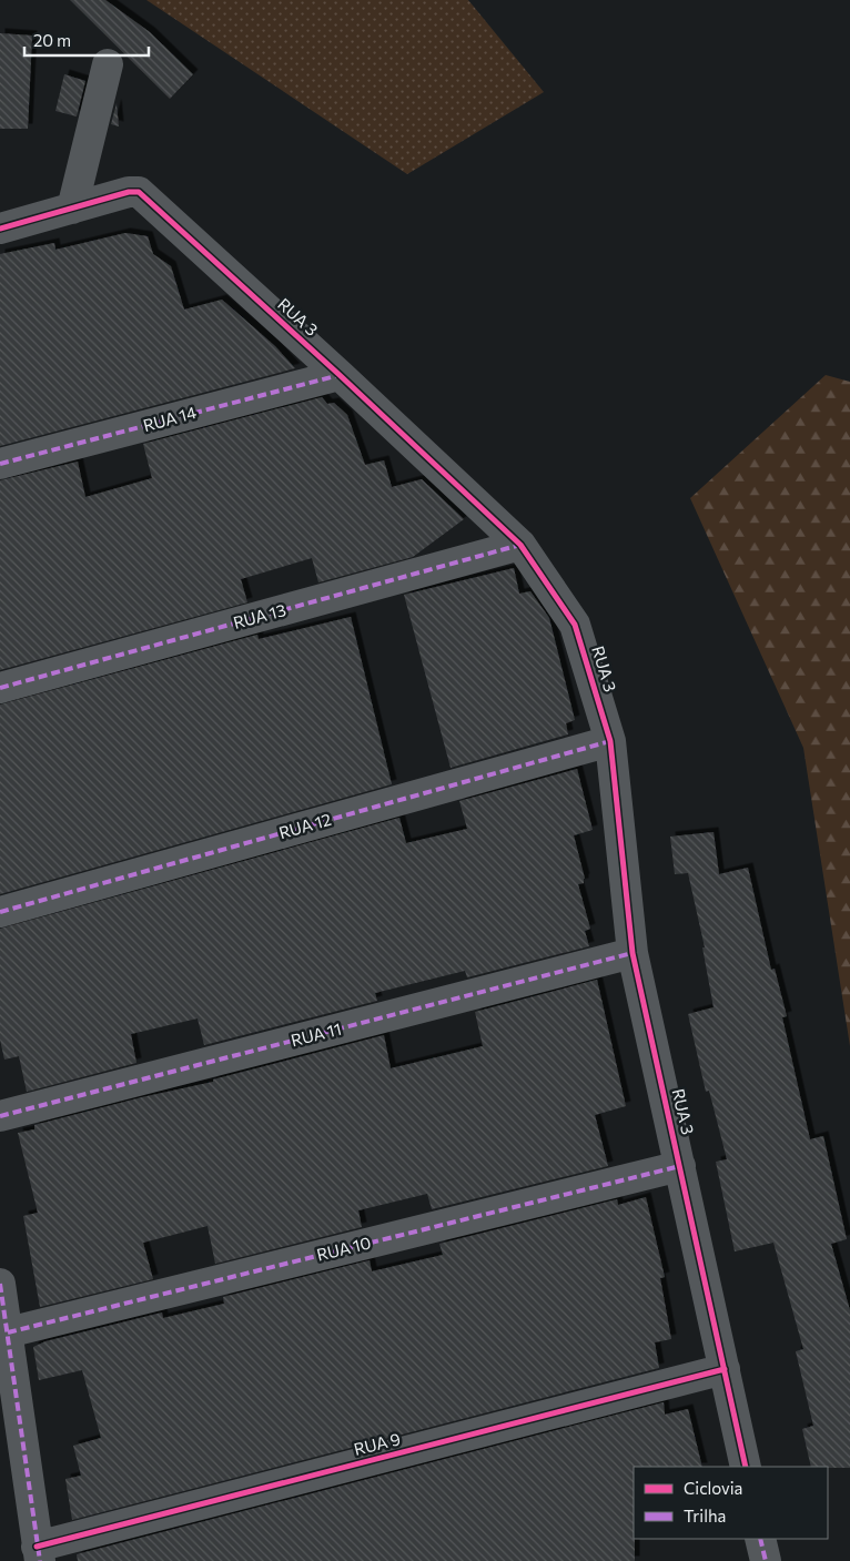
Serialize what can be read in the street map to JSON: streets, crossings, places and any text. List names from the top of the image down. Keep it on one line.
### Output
{"streets":{"street":["RUA 3","RUA 14","RUA 13","RUA 12","RUA 11","RUA 10","RUA 9"]},"crossings":[["RUA 3","RUA 14"],["RUA 3","RUA 13"],["RUA 3","RUA 12"],["RUA 3","RUA 11"],["RUA 3","RUA 10"],["RUA 3","RUA 9"]],"legend":["Ciclovia","Trilha"],"scale_bar":"20 m"}
